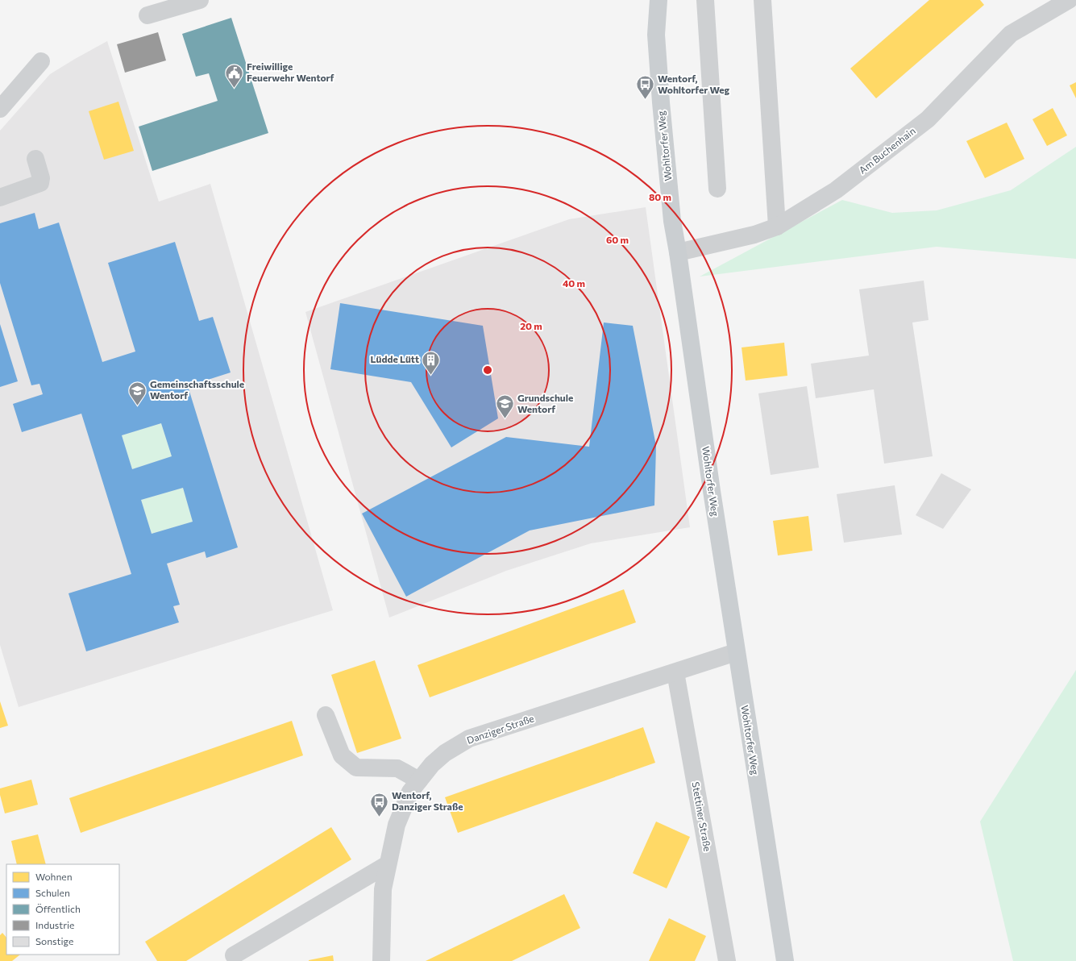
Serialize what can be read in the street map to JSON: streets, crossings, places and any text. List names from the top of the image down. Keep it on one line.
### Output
{"streets":{"main road":["Wohltorfer Weg"],"street":["Am Buchenhain","Danziger Straße","Stettiner Straße"]},"crossings":[["Wohltorfer Weg","Am Buchenhain"],["Wohltorfer Weg","Danziger Straße"],["Danziger Straße","Stettiner Straße"]],"places":{"public building":["Freiwillige Feuerwehr Wentorf"],"bus stop":["Wentorf, Wohltorfer Weg","Wentorf, Danziger Straße"],"building":["Lüdde Lütt"],"school or university":["Gemeinschaftsschule Wentorf","Grundschule Wentorf"]},"legend":["Wohnen","Schulen","Öffentlich","Industrie","Sonstige"],"rings":["80 m","60 m","40 m","20 m"]}
